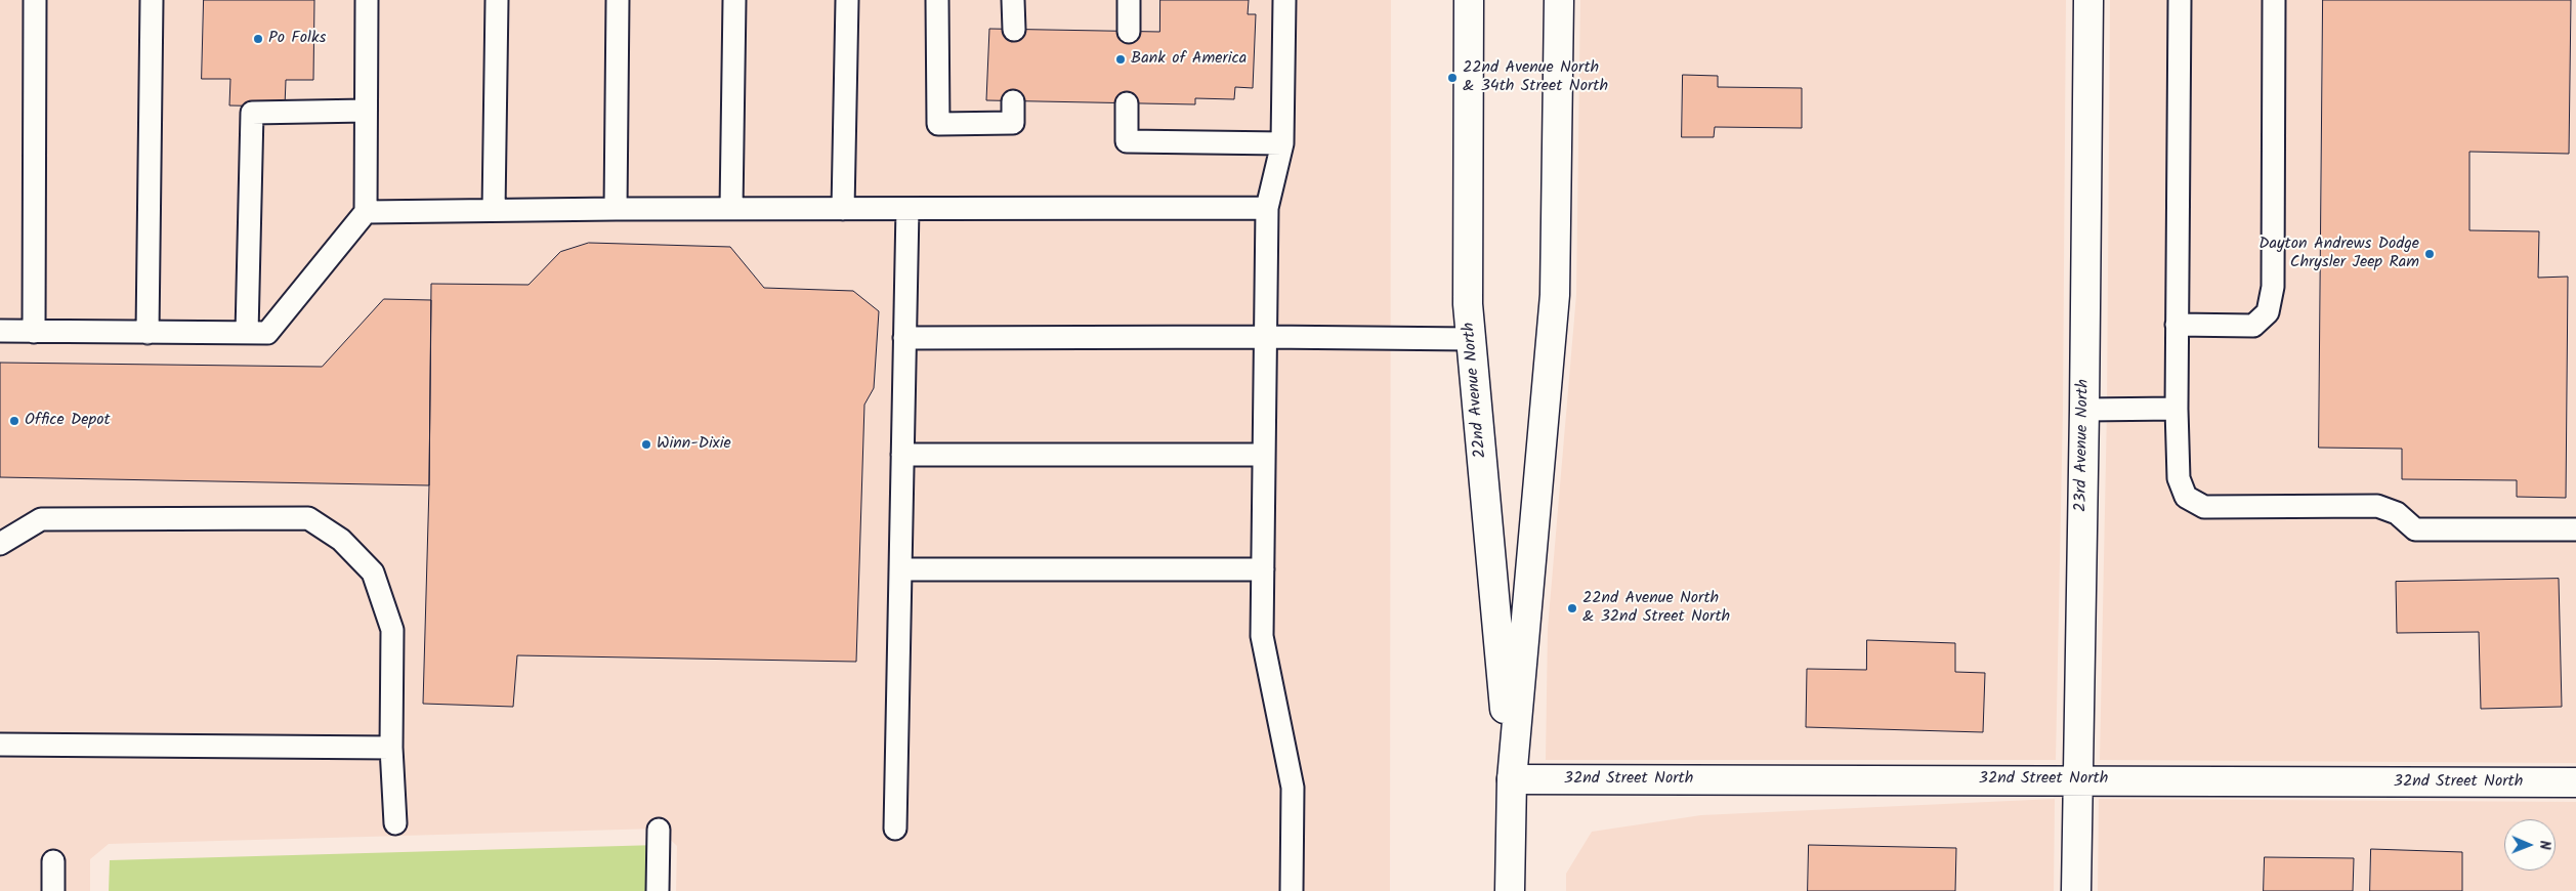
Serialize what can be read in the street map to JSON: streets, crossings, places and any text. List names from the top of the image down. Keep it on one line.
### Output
{"streets":{"street":["22nd Avenue North","23rd Avenue North","32nd Street North"]},"crossings":[["22nd Avenue North","32nd Street North"],["23rd Avenue North","32nd Street North"]],"places":["Po Folks","Bank of America","22nd Avenue North & 34th Street North","Dayton Andrews Dodge Chrysler Jeep Ram","Office Depot","Winn-Dixie","22nd Avenue North & 32nd Street North"],"north":"right"}
